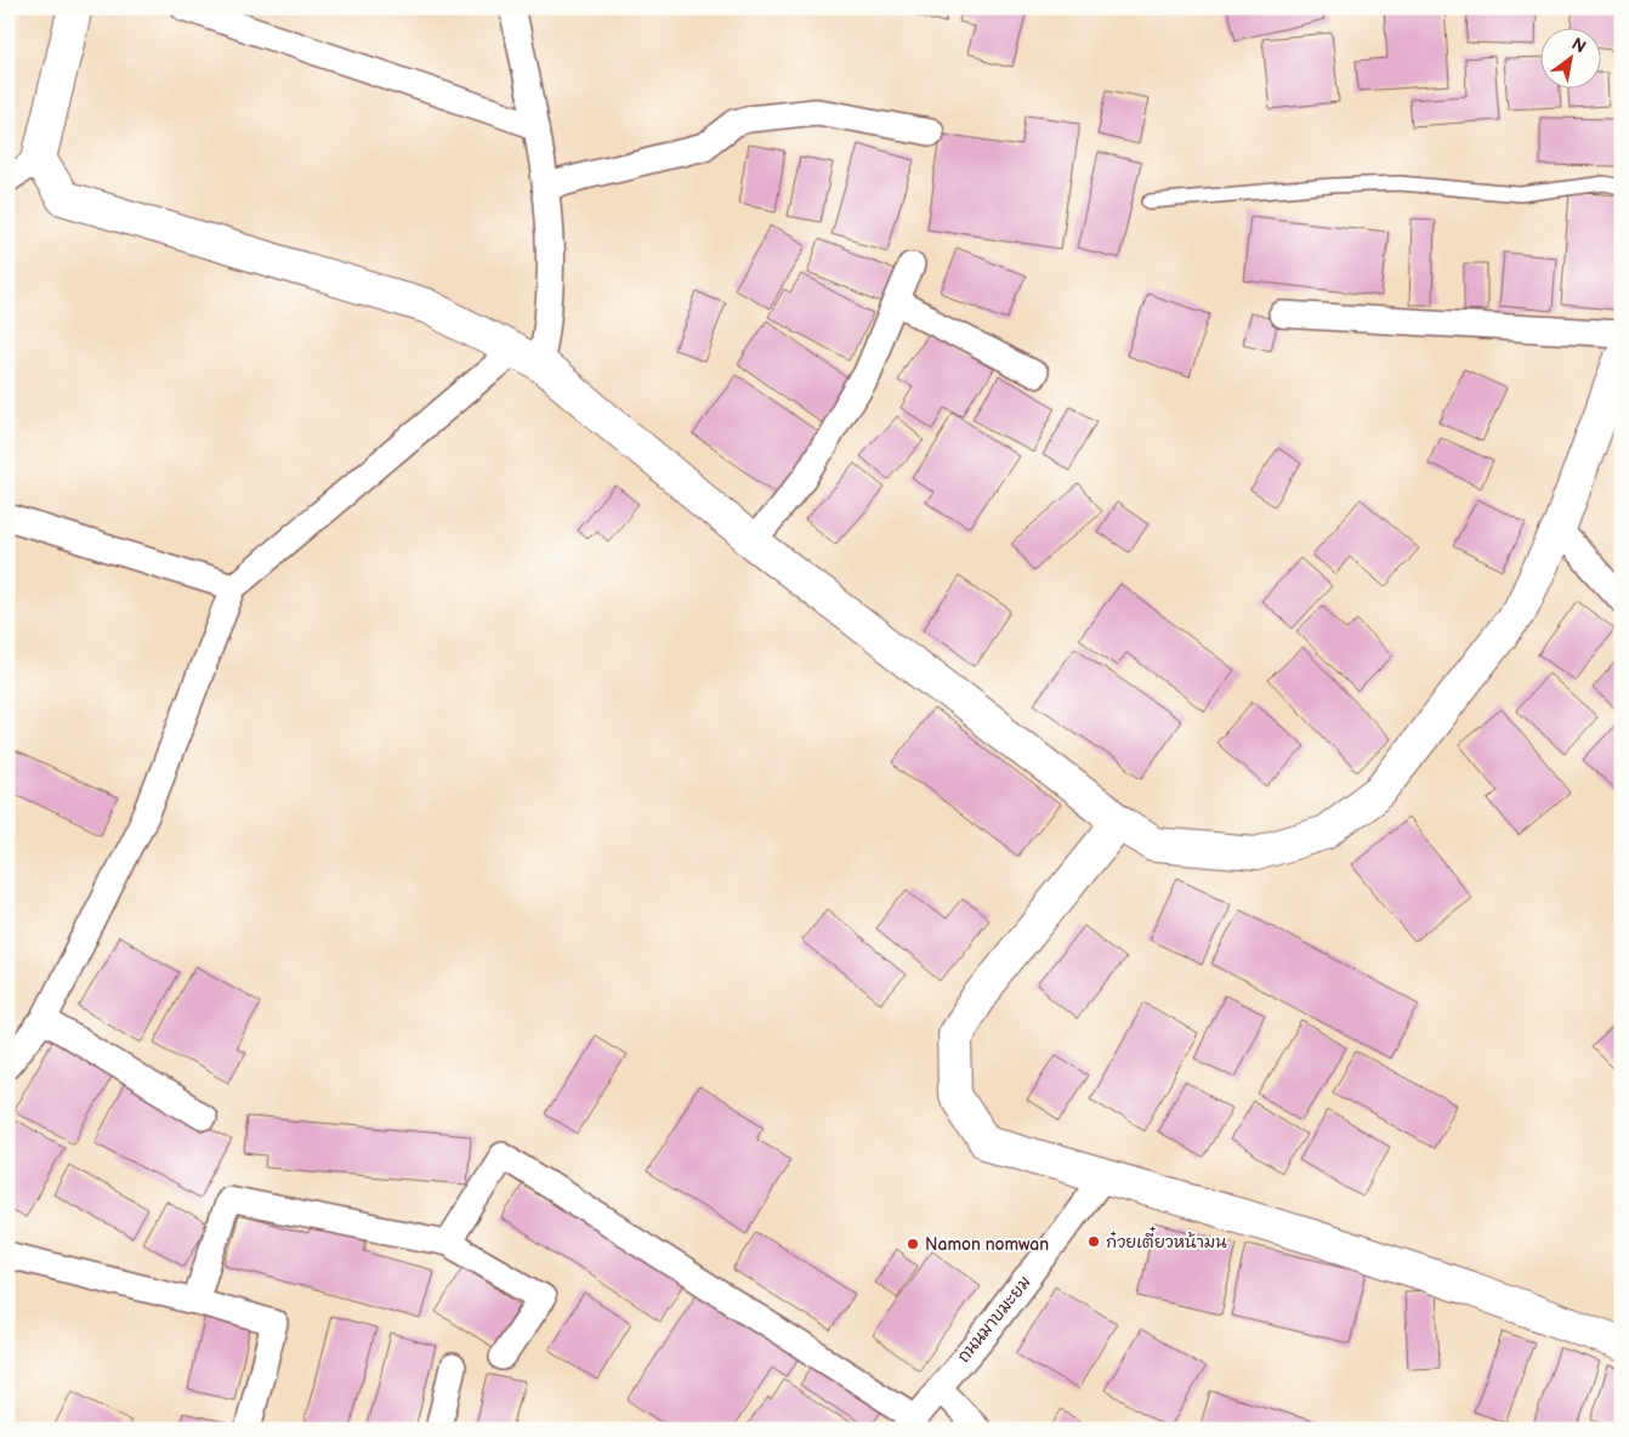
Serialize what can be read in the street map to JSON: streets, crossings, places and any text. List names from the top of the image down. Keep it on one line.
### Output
{"streets":{"street":["ถนนมาบมะยม"]},"places":["ก๋วยเตี๋ยวหน้ามน","Namon nomwan"],"north":"top right"}
